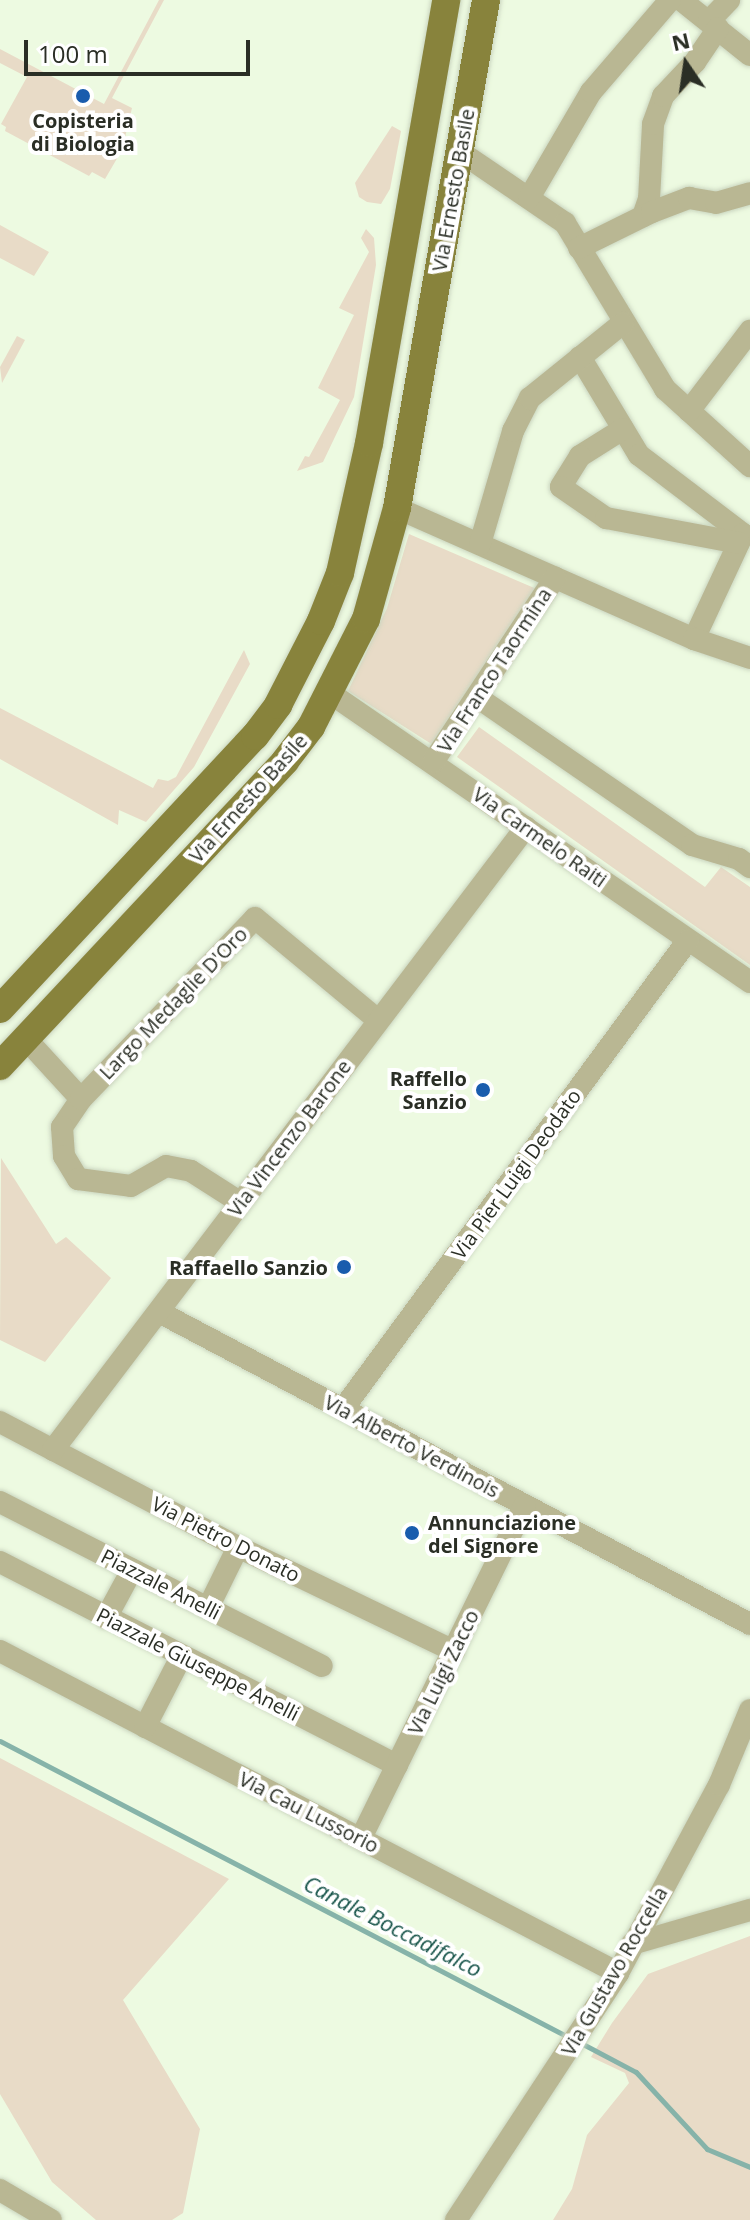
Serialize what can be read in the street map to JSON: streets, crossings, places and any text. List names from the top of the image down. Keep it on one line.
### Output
{"streets":{"main road":["Via Ernesto Basile"],"street":["Via Franco Taormina","Via Carmelo Raiti","Largo Medaglie D'Oro","Via Vincenzo Barone","Via Pier Luigi Deodato","Via Alberto Verdinois","Via Pietro Donato","Piazzale Anelli","Piazzale Giuseppe Anelli","Via Luigi Zacco","Via Cau Lussorio","Via Gustavo Roccella"]},"crossings":[["Via Ernesto Basile","Via Carmelo Raiti"],["Via Franco Taormina","Via Carmelo Raiti"],["Via Carmelo Raiti","Via Vincenzo Barone"],["Via Carmelo Raiti","Via Pier Luigi Deodato"],["Largo Medaglie D'Oro","Via Vincenzo Barone"],["Via Vincenzo Barone","Via Alberto Verdinois"],["Via Vincenzo Barone","Via Pietro Donato"],["Via Pier Luigi Deodato","Via Alberto Verdinois"],["Via Alberto Verdinois","Via Luigi Zacco"],["Via Pietro Donato","Via Luigi Zacco"],["Piazzale Giuseppe Anelli","Via Luigi Zacco"],["Via Luigi Zacco","Via Cau Lussorio"],["Via Cau Lussorio","Via Gustavo Roccella"]],"water":["Canale Boccadifalco"],"places":["Copisteria di Biologia","Raffello Sanzio","Raffaello Sanzio","Annunciazione del Signore"],"scale_bar":"100 m","north":"top"}
